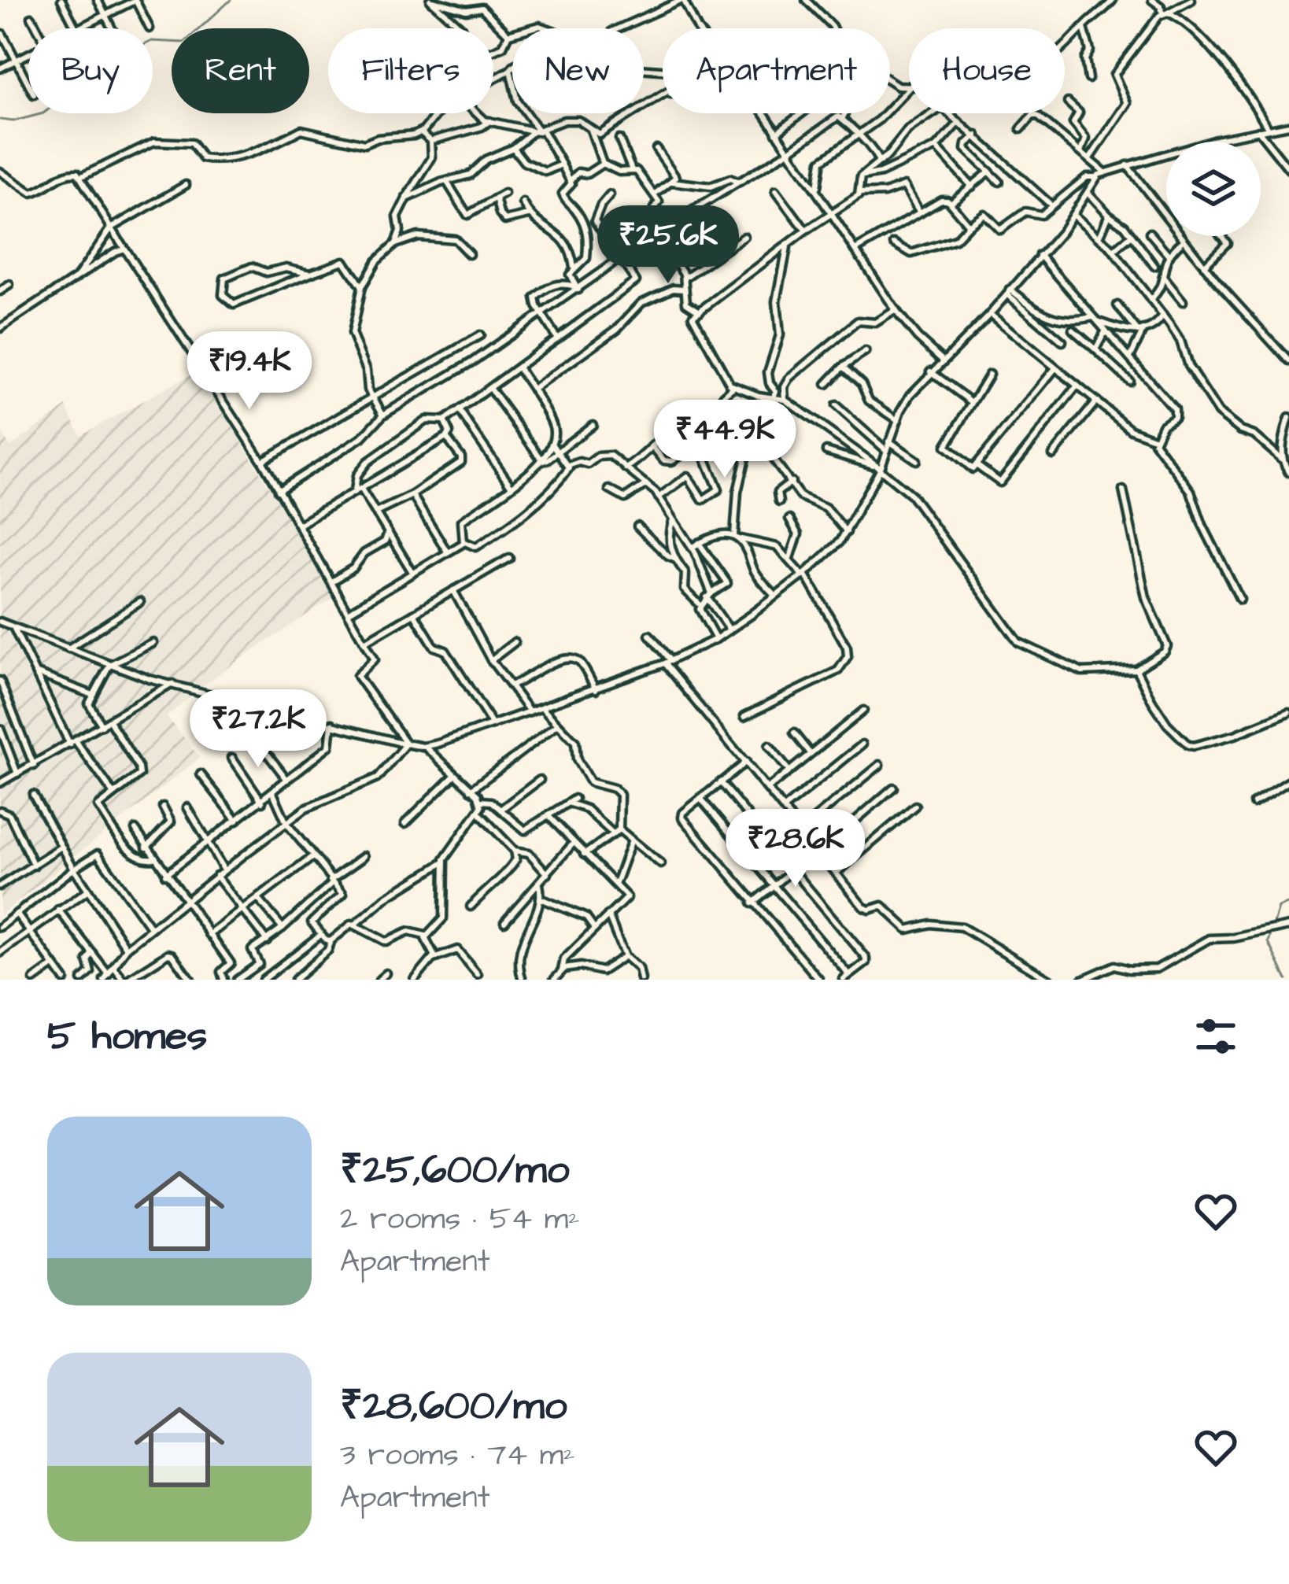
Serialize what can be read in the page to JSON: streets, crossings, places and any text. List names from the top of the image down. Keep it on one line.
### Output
{"page":{"chip":["Buy","Rent","Filters","New","Apartment","House"],"price":["₹25.6K","₹19.4K","₹44.9K","₹27.2K","₹28.6K"],"heading":"5 homes","list":[{"name":"₹25,600/mo","note":"2 rooms · 54 m² · Apartment"},{"name":"₹28,600/mo","note":"3 rooms · 74 m² · Apartment"}]}}
